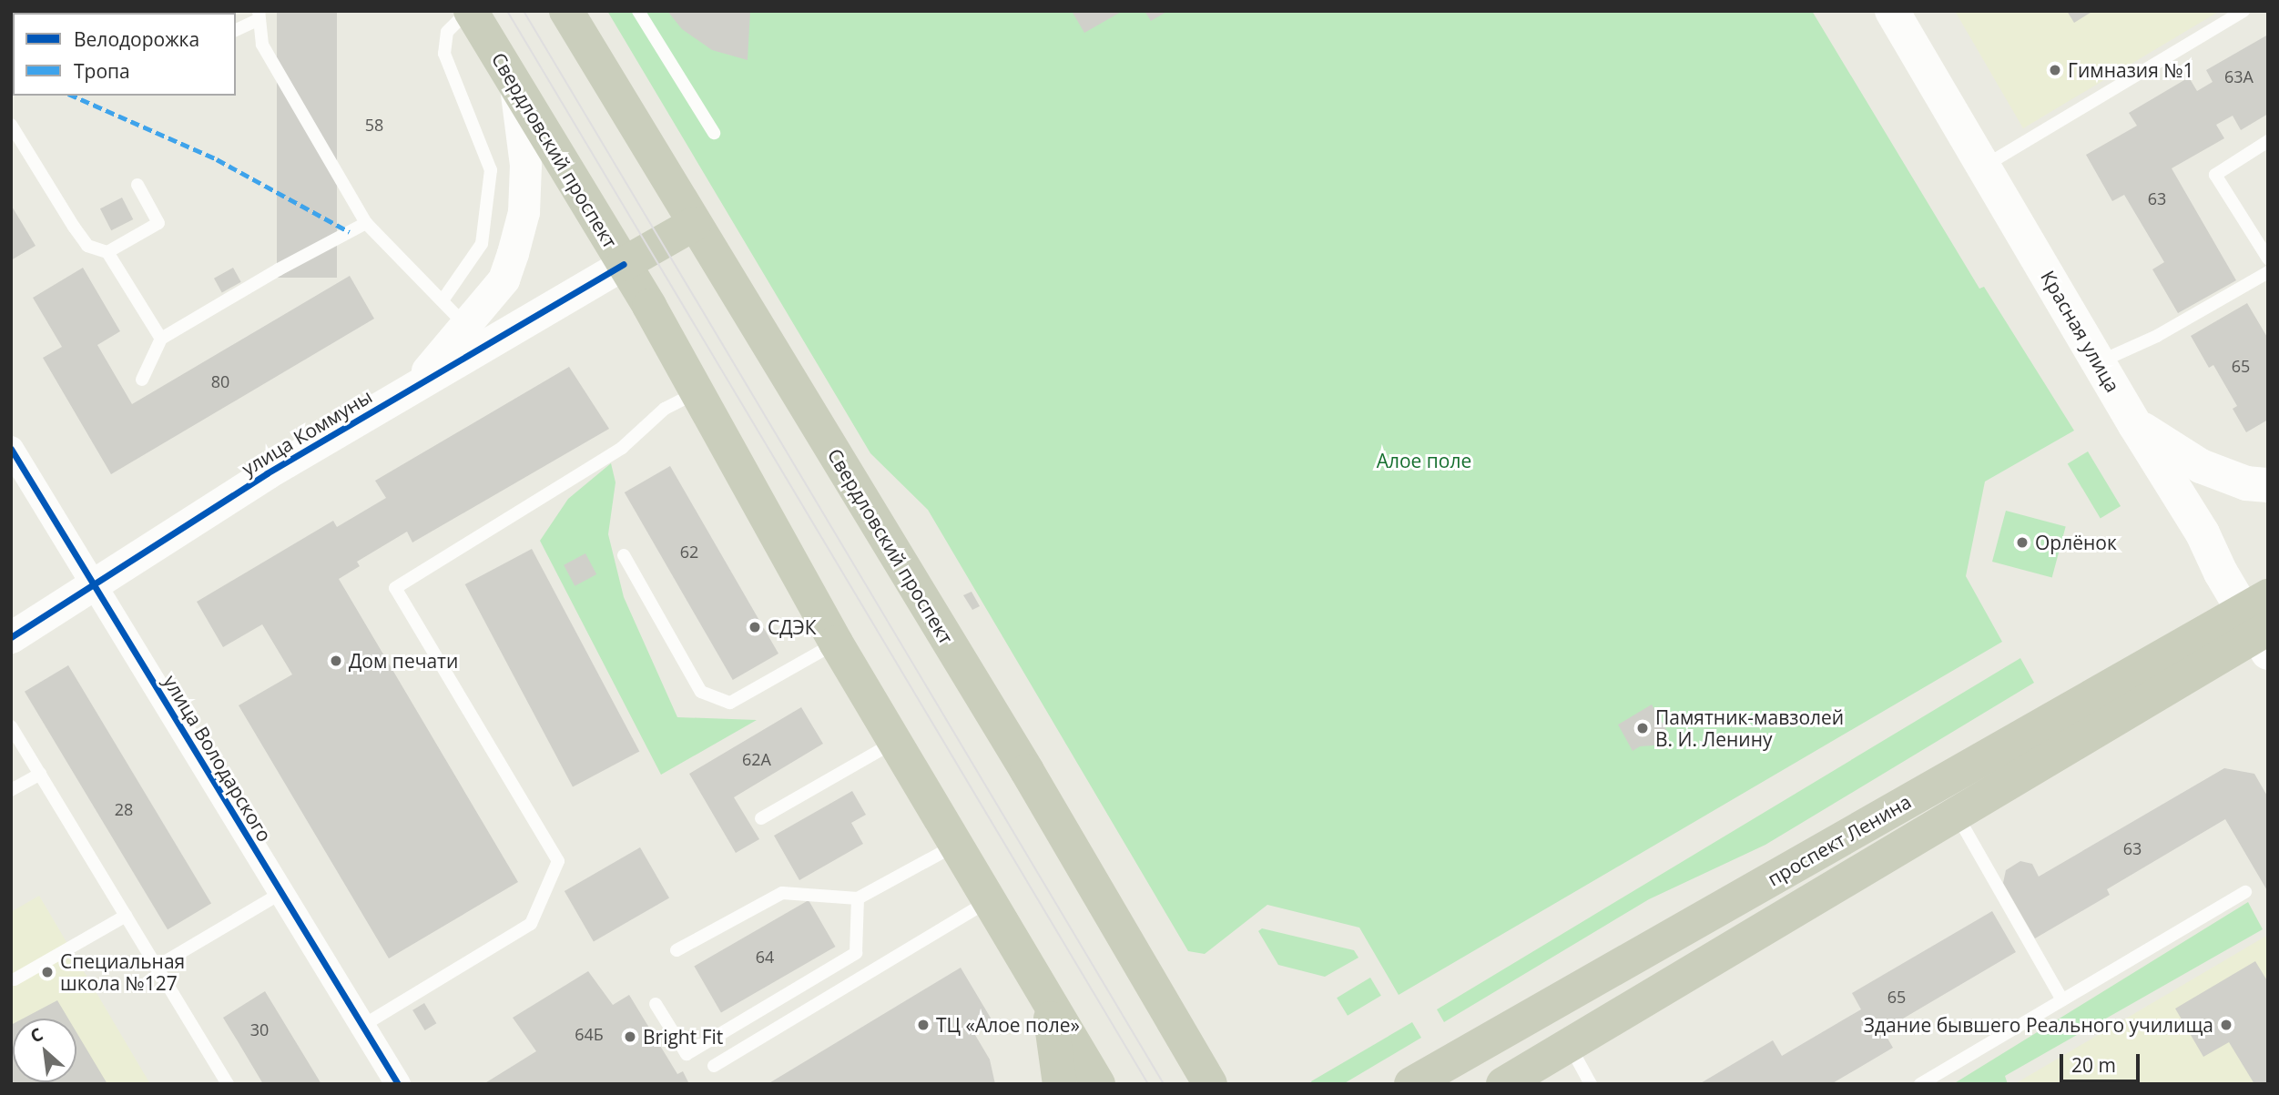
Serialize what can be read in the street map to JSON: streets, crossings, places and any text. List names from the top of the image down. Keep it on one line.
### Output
{"streets":{"main road":["Свердловский проспект","Красная улица","улица Коммуны","проспект Ленина"],"street":["улица Володарского"]},"crossings":[["Свердловский проспект","улица Коммуны"],["Красная улица","проспект Ленина"],["улица Коммуны","улица Володарского"]],"parks":["Алое поле"],"places":["Гимназия №1","Орлёнок","СДЭК","Дом печати","Памятник-мавзолей В. И. Ленину","Специальная школа №127","ТЦ «Алое поле»","Здание бывшего Реального училища","Bright Fit"],"house_numbers":["63А","58","63","65","80","62","62А","28","63","64","65","30","64Б"],"legend":["Велодорожка","Тропа"],"scale_bar":"20 m","north":"top left"}
